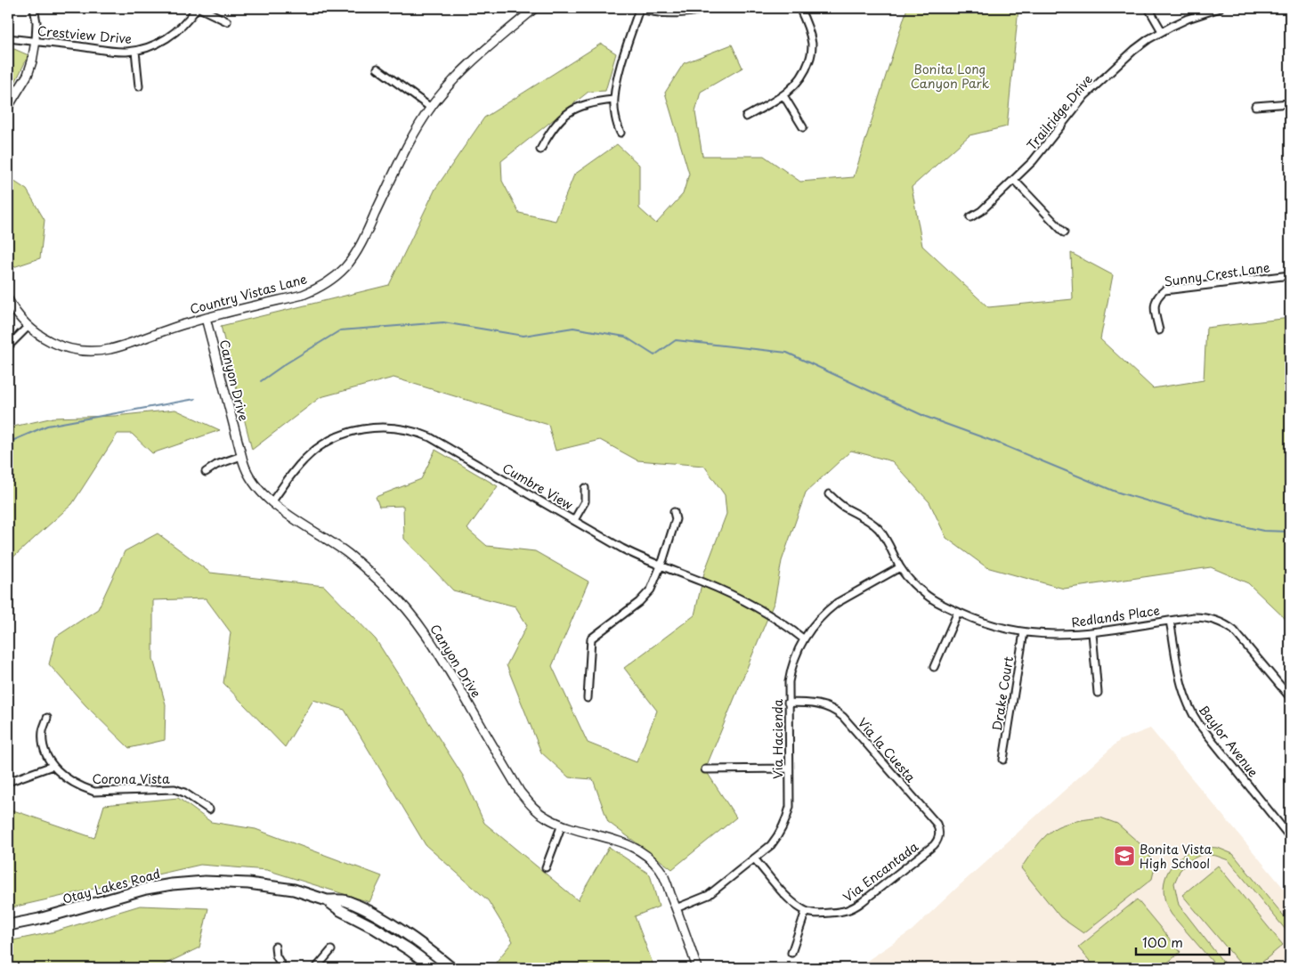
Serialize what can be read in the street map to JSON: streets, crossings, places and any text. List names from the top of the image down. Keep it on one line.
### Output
{"streets":{"main road":["Otay Lakes Road"],"street":["Crestview Drive","Trailridge Drive","Sunny Crest Lane","Country Vistas Lane","Canyon Drive","Cumbre View","Redlands Place","Drake Court","Via Hacienda","Baylor Avenue","Via la Cuesta","Corona Vista","Via Encantada"]},"crossings":[["Country Vistas Lane","Canyon Drive"],["Canyon Drive","Cumbre View"],["Canyon Drive","Via Hacienda"],["Cumbre View","Via Hacienda"],["Redlands Place","Drake Court"],["Redlands Place","Via Hacienda"],["Redlands Place","Baylor Avenue"],["Via Hacienda","Via la Cuesta"],["Via la Cuesta","Via Encantada"]],"parks":["Bonita Long Canyon Park"],"places":{"school or university":["Bonita Vista High School"]},"scale_bar":"100 m"}
